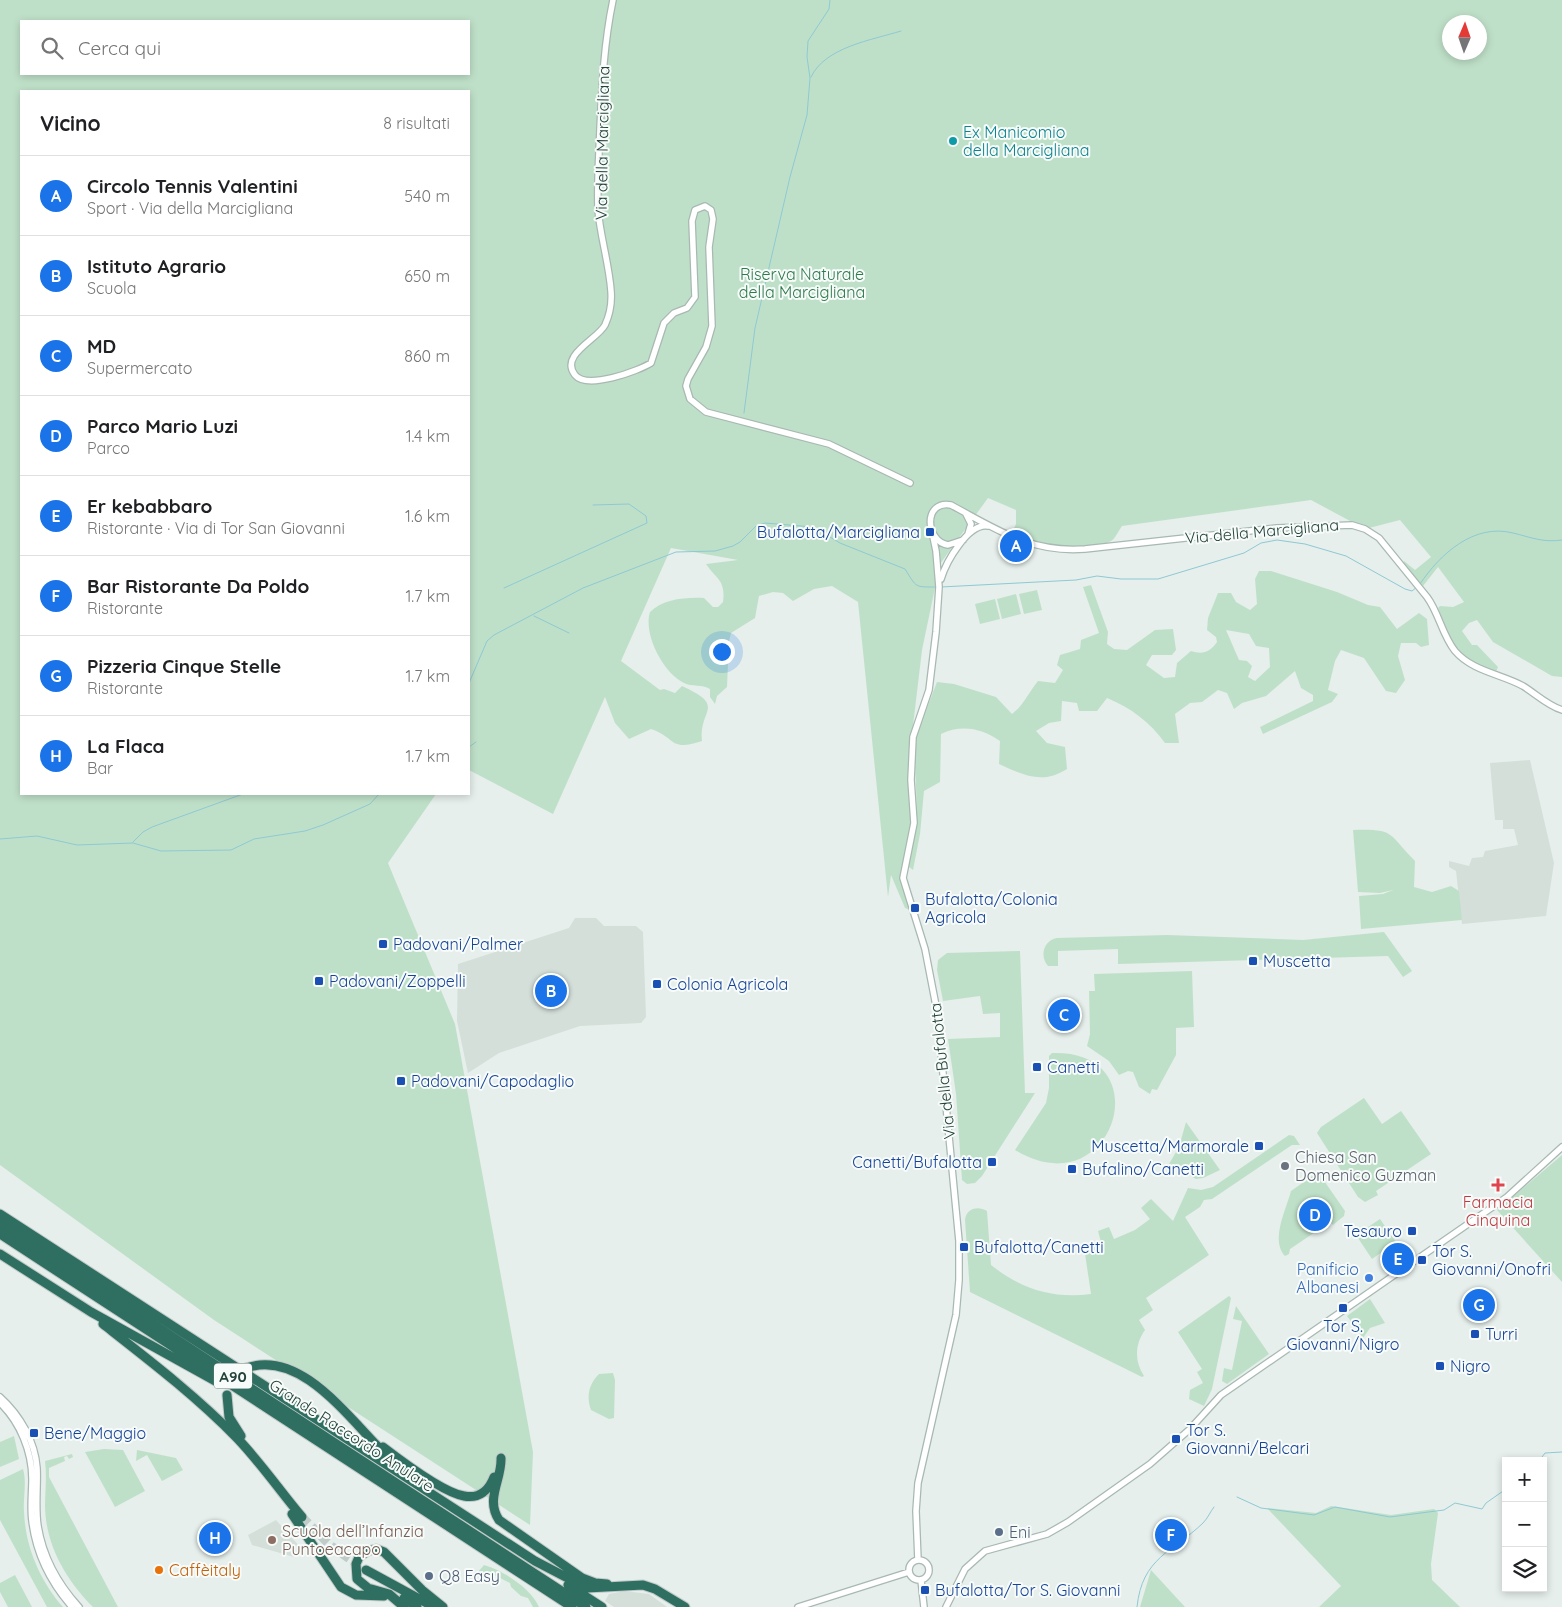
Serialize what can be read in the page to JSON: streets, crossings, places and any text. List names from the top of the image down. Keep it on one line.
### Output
{"streets":{"highway":["A90","Grande Raccordo Anulare"],"street":["Via della Marcigliana","Via della Bufalotta"]},"crossings":[["Via della Marcigliana","Via della Bufalotta"]],"parks":["Riserva Naturale della Marcigliana"],"places":{"other":["Ex Manicomio della Marcigliana","Chiesa San Domenico Guzman","Panificio Albanesi","Eni","Scuola dell’Infanzia Puntoeacapo","Caffèitaly","Q8 Easy"],"transit":["Bufalotta/Marcigliana","Bufalotta/Colonia Agricola","Padovani/Palmer","Muscetta","Padovani/Zoppelli","Colonia Agricola","Canetti","Padovani/Capodaglio","Muscetta/Marmorale","Canetti/Bufalotta","Bufalino/Canetti","Tesauro","Bufalotta/Canetti","Tor S. Giovanni/Onofri","Tor S. Giovanni/Nigro","Turri","Nigro","Bene/Maggio","Tor S. Giovanni/Belcari","Bufalotta/Tor S. Giovanni"],"health":["Farmacia Cinquina"]},"north":"top","page":{"search":"Cerca qui","heading":["Vicino","8 risultati"],"list":[{"mark":"A","name":"Circolo Tennis Valentini","note":"Sport · Via della Marcigliana","value":"540 m"},{"mark":"B","name":"Istituto Agrario","note":"Scuola","value":"650 m"},{"mark":"C","name":"MD","note":"Supermercato","value":"860 m"},{"mark":"D","name":"Parco Mario Luzi","note":"Parco","value":"1.4 km"},{"mark":"E","name":"Er kebabbaro","note":"Ristorante · Via di Tor San Giovanni","value":"1.6 km"},{"mark":"F","name":"Bar Ristorante Da Poldo","note":"Ristorante","value":"1.7 km"},{"mark":"G","name":"Pizzeria Cinque Stelle","note":"Ristorante","value":"1.7 km"},{"mark":"H","name":"La Flaca","note":"Bar","value":"1.7 km"}],"pins":["A","B","C","D","E","G","F","H"],"map_buttons":["+","−"]}}
